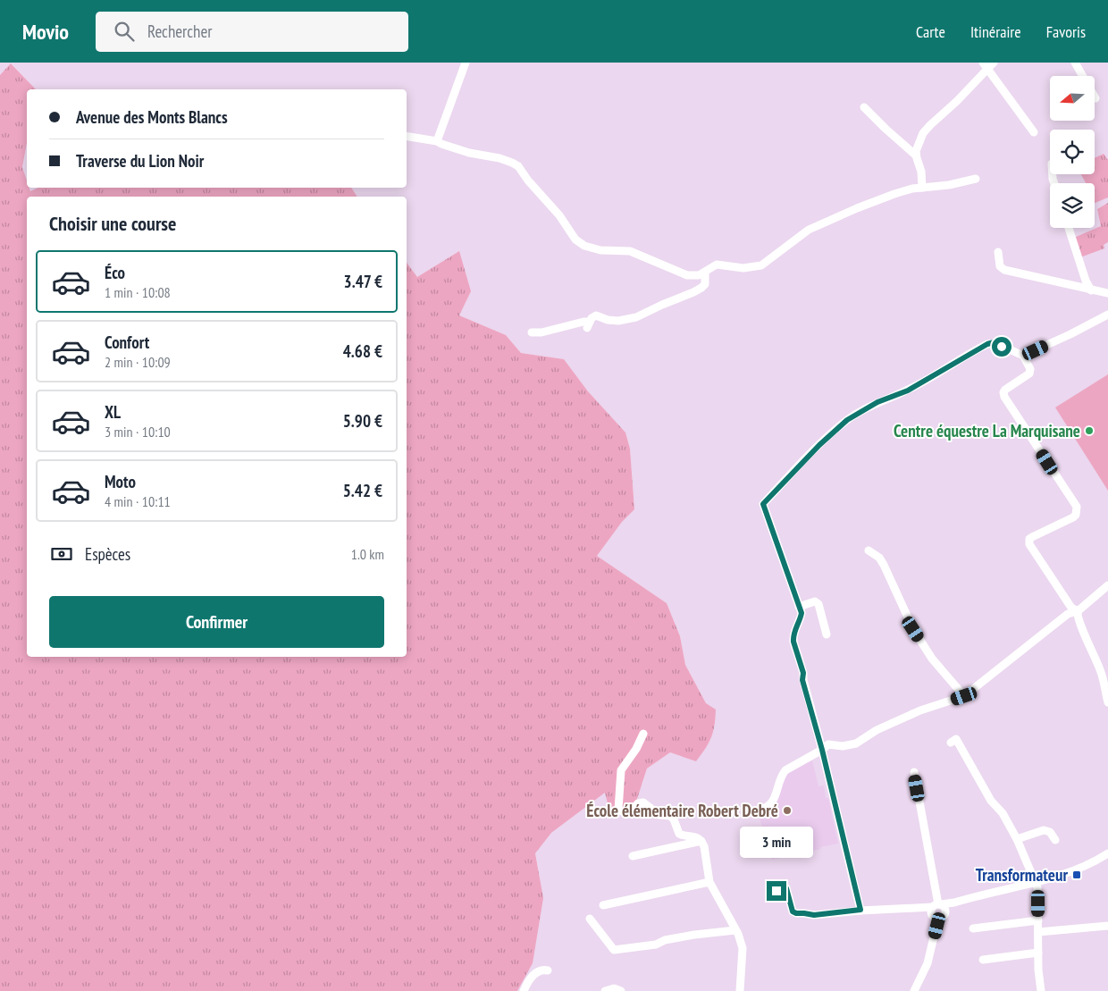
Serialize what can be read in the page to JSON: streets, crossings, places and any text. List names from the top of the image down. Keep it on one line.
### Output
{"places":{"other":["Centre équestre La Marquisane","École élémentaire Robert Debré"],"transit":["Transformateur"]},"north":"left","page":{"header":"Movio","search":"Rechercher","nav":["Carte","Itinéraire","Favoris"],"banner":["Avenue des Monts Blancs","Traverse du Lion Noir"],"heading":"Choisir une course","list":[{"name":"Éco","note":"1 min · 10:08","value":"3.47 €"},{"name":"Confort","note":"2 min · 10:09","value":"4.68 €"},{"name":"XL","note":"3 min · 10:10","value":"5.90 €"},{"name":"Moto","note":"4 min · 10:11","value":"5.42 €"}],"pay":["Espèces","1.0 km"],"buttons":"Confirmer","bubble":"3 min"}}
